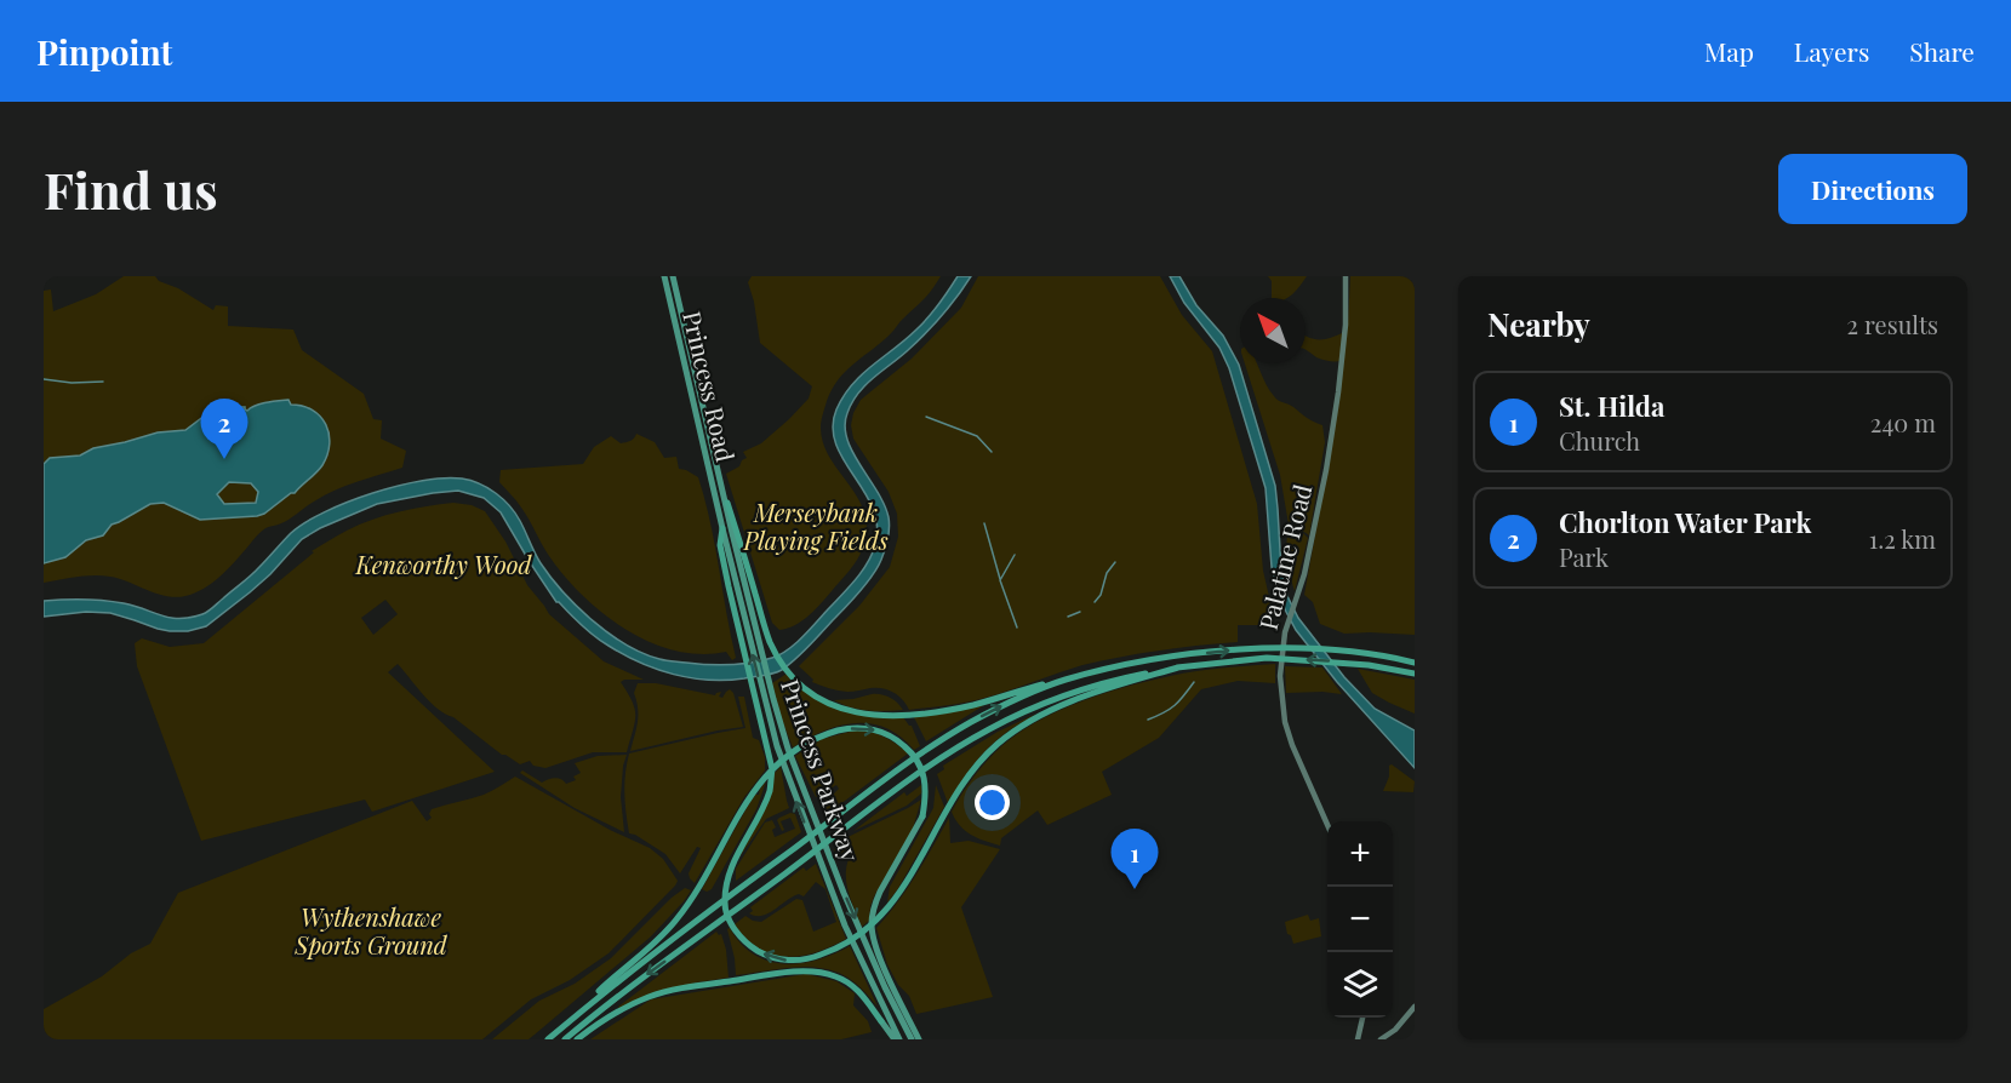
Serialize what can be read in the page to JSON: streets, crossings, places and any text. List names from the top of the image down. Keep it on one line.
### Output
{"streets":{"highway":["Princess Road","Princess Parkway"],"main road":["Palatine Road"]},"crossings":[["Princess Road","Princess Parkway"]],"parks":["Merseybank Playing Fields","Kenworthy Wood","Wythenshawe Sports Ground"],"north":"top left","page":{"header":"Pinpoint","nav":["Map","Layers","Share"],"buttons":"Directions","title":"Find us","heading":["Nearby","2 results"],"list":[{"mark":"1","name":"St. Hilda","note":"Church","value":"240 m"},{"mark":"2","name":"Chorlton Water Park","note":"Park","value":"1.2 km"}],"pins":["2","1"],"map_buttons":["+","−"]}}
